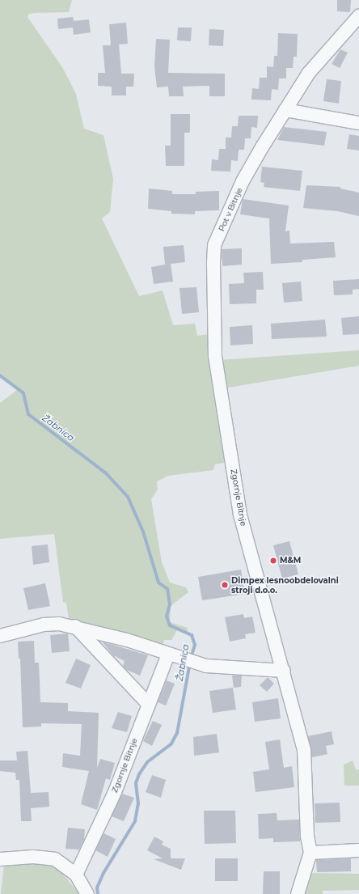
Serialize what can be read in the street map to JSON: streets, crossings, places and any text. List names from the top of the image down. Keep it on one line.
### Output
{"streets":{"street":["Pot v Bitnje","Zgornje Bitnje"]},"crossings":[["Pot v Bitnje","Zgornje Bitnje"]],"water":["Žabnica"],"places":["M&M","Dimpex lesnoobdelovalni stroji d.o.o."]}
